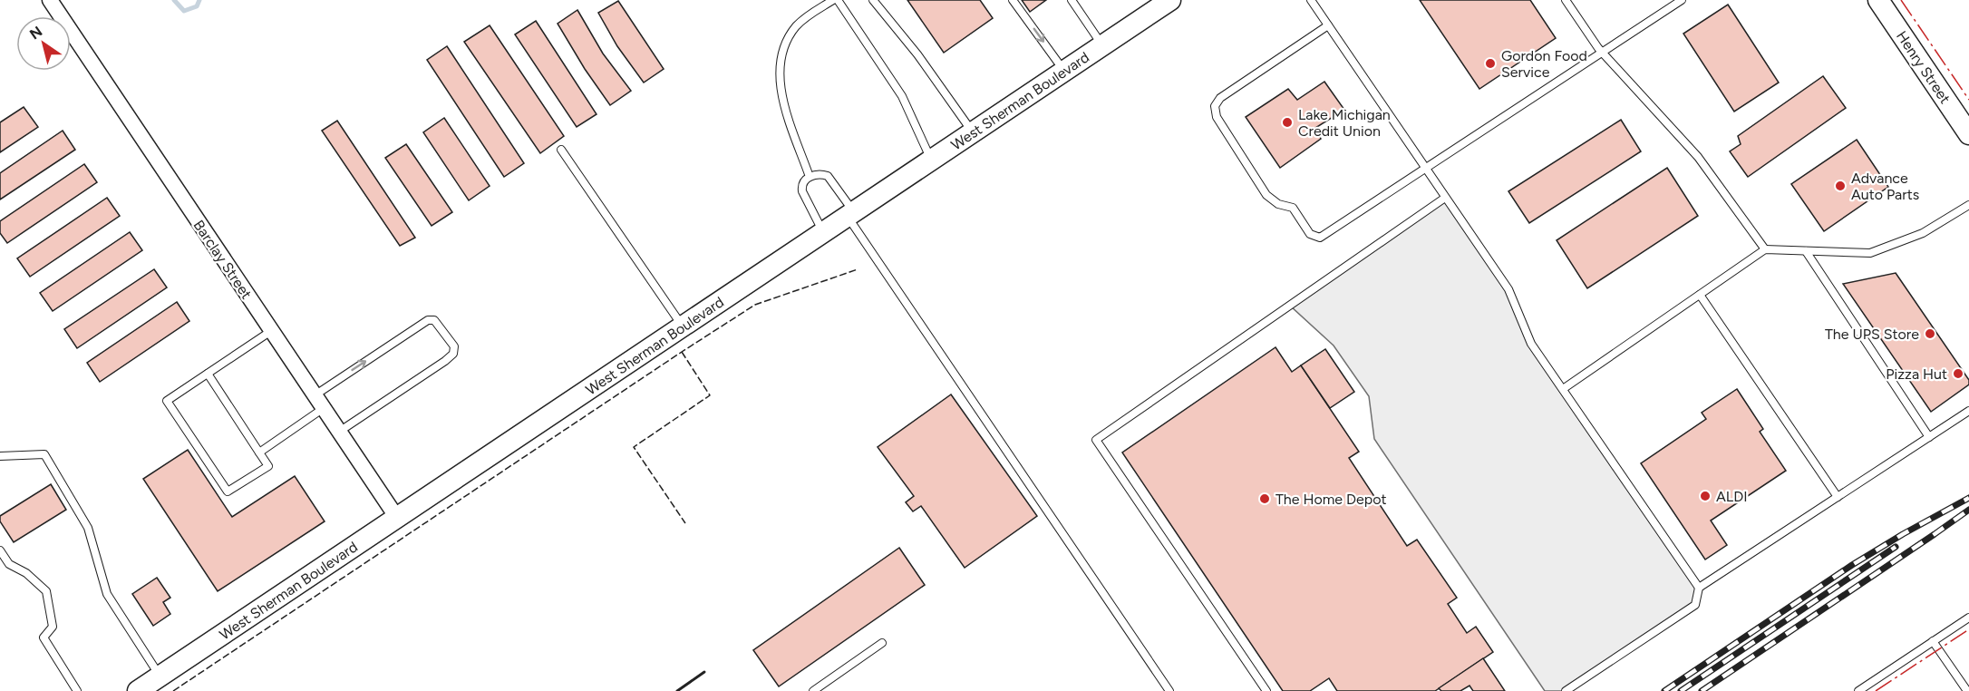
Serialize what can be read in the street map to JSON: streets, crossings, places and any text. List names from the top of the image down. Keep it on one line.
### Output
{"streets":{"main road":["Henry Street","West Sherman Boulevard"],"street":["Barclay Street"]},"crossings":[["West Sherman Boulevard","Barclay Street"]],"places":["Gordon Food Service","Lake Michigan Credit Union","Advance Auto Parts","The UPS Store","Pizza Hut","ALDI","The Home Depot"],"north":"top left"}
